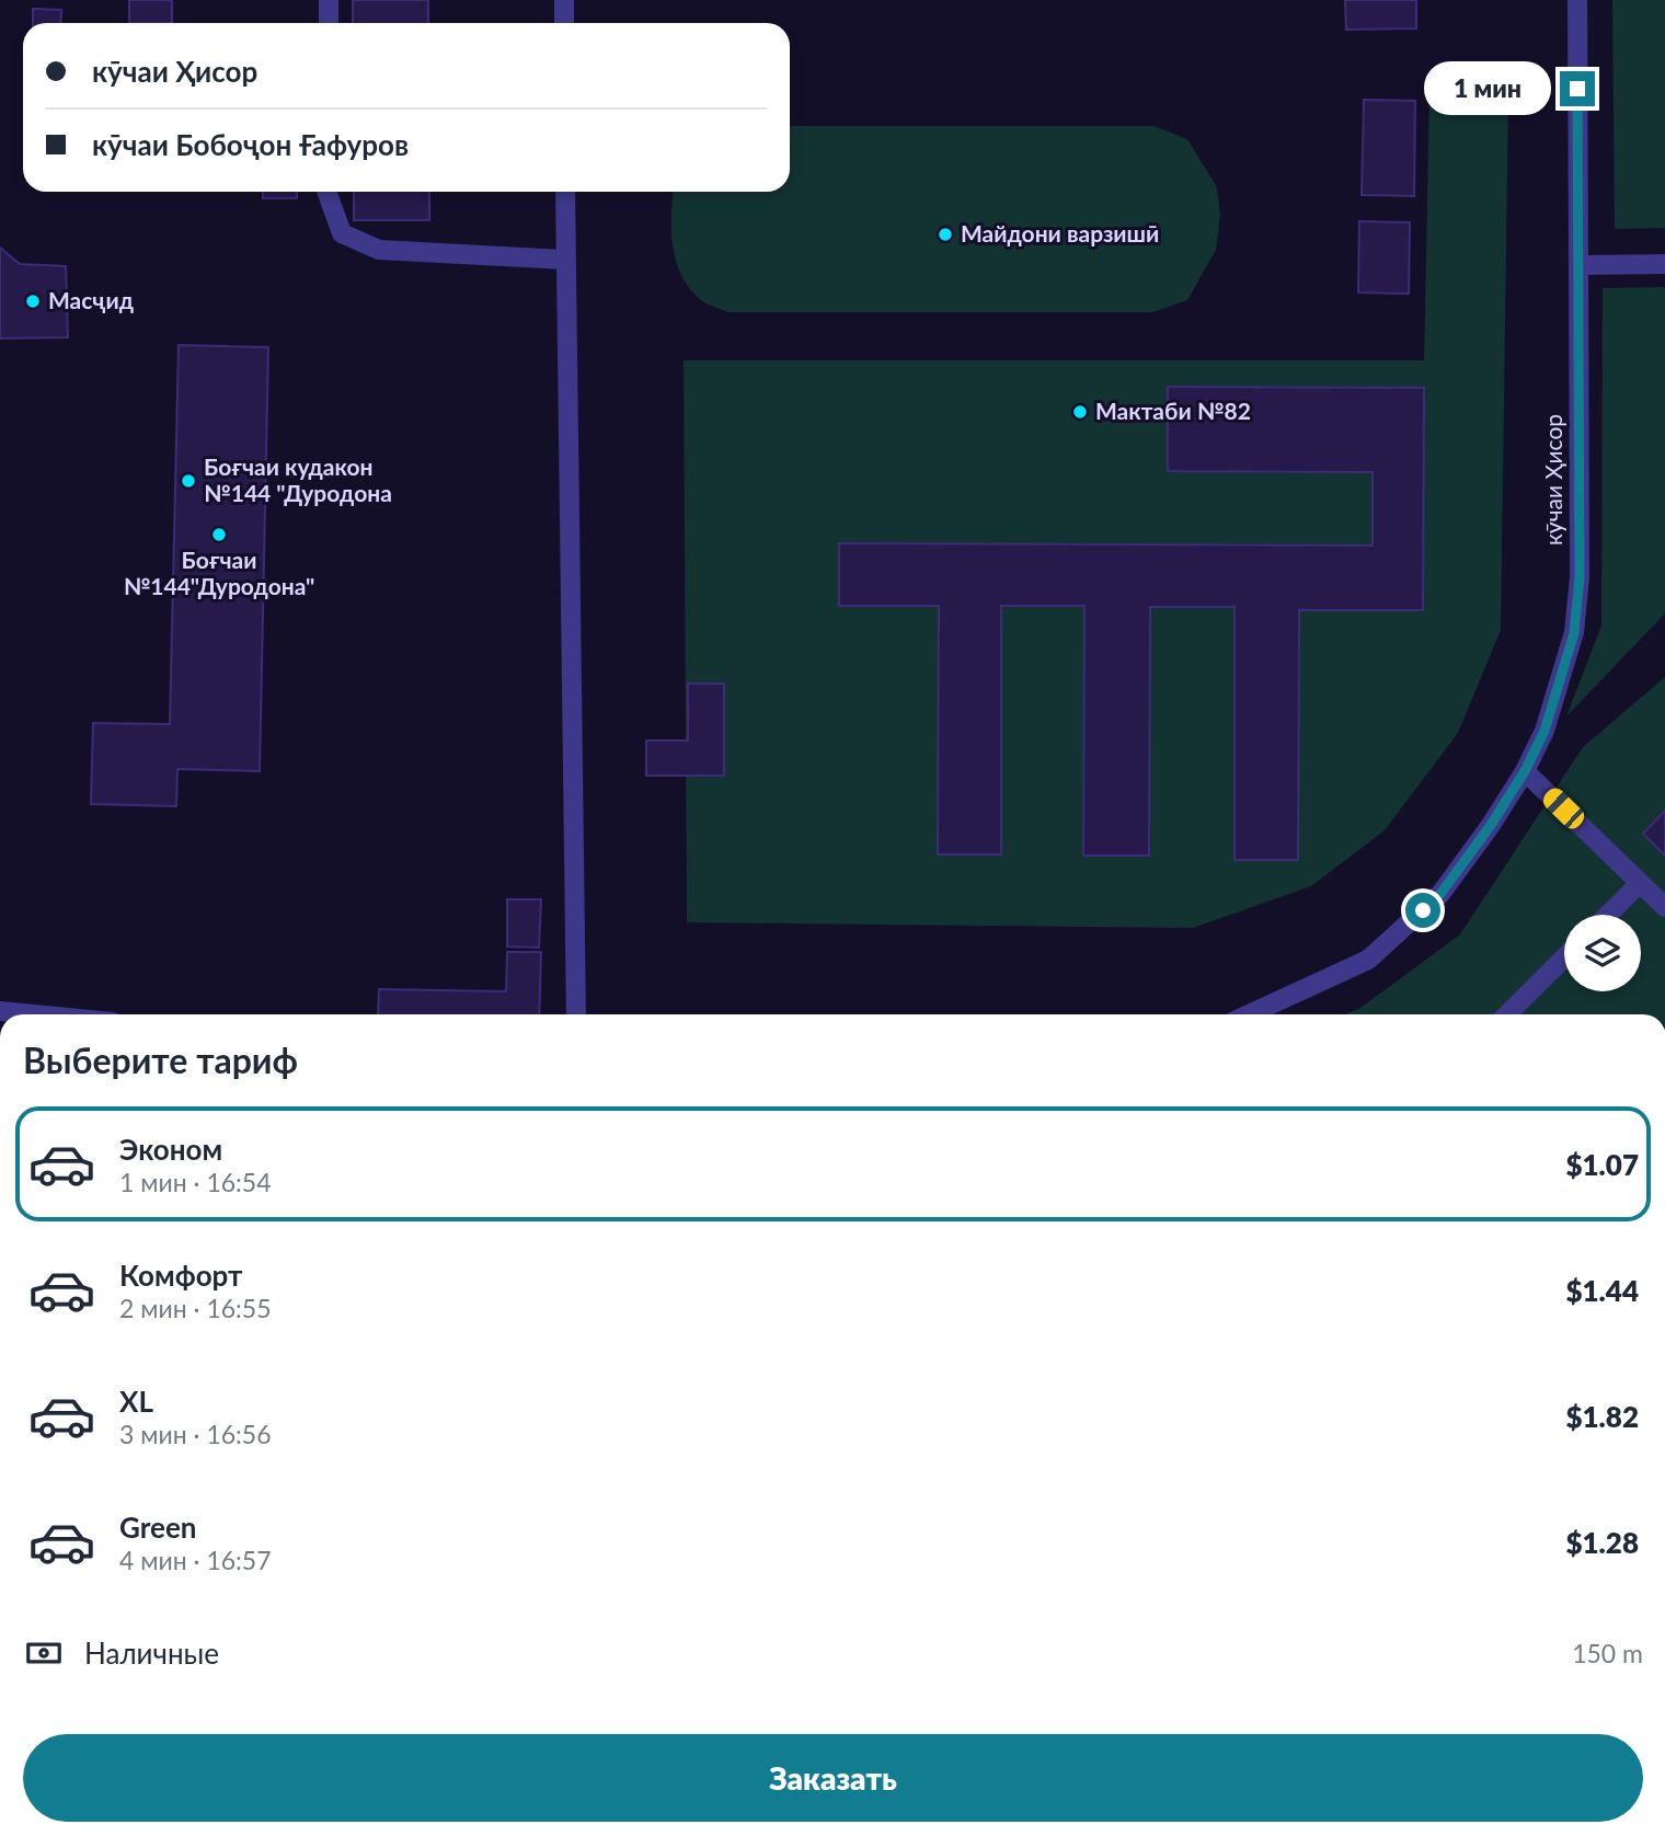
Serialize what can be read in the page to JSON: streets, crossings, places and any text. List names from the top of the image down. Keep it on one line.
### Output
{"streets":{"street":["кӯчаи Ҳисор"]},"places":["Майдони варзишӣ","Масҷид","Мактаби №82","Боғчаи кудакон №144 \"Дуродона","Боғчаи №144\"Дуродона\""],"page":{"banner":["кӯчаи Ҳисор","кӯчаи Бобоҷон Ғафуров"],"bubble":"1 мин","heading":"Выберите тариф","list":[{"name":"Эконом","note":"1 мин · 16:54","value":"$1.07"},{"name":"Комфорт","note":"2 мин · 16:55","value":"$1.44"},{"name":"XL","note":"3 мин · 16:56","value":"$1.82"},{"name":"Green","note":"4 мин · 16:57","value":"$1.28"}],"pay":["Наличные","150 m"],"buttons":"Заказать"}}
